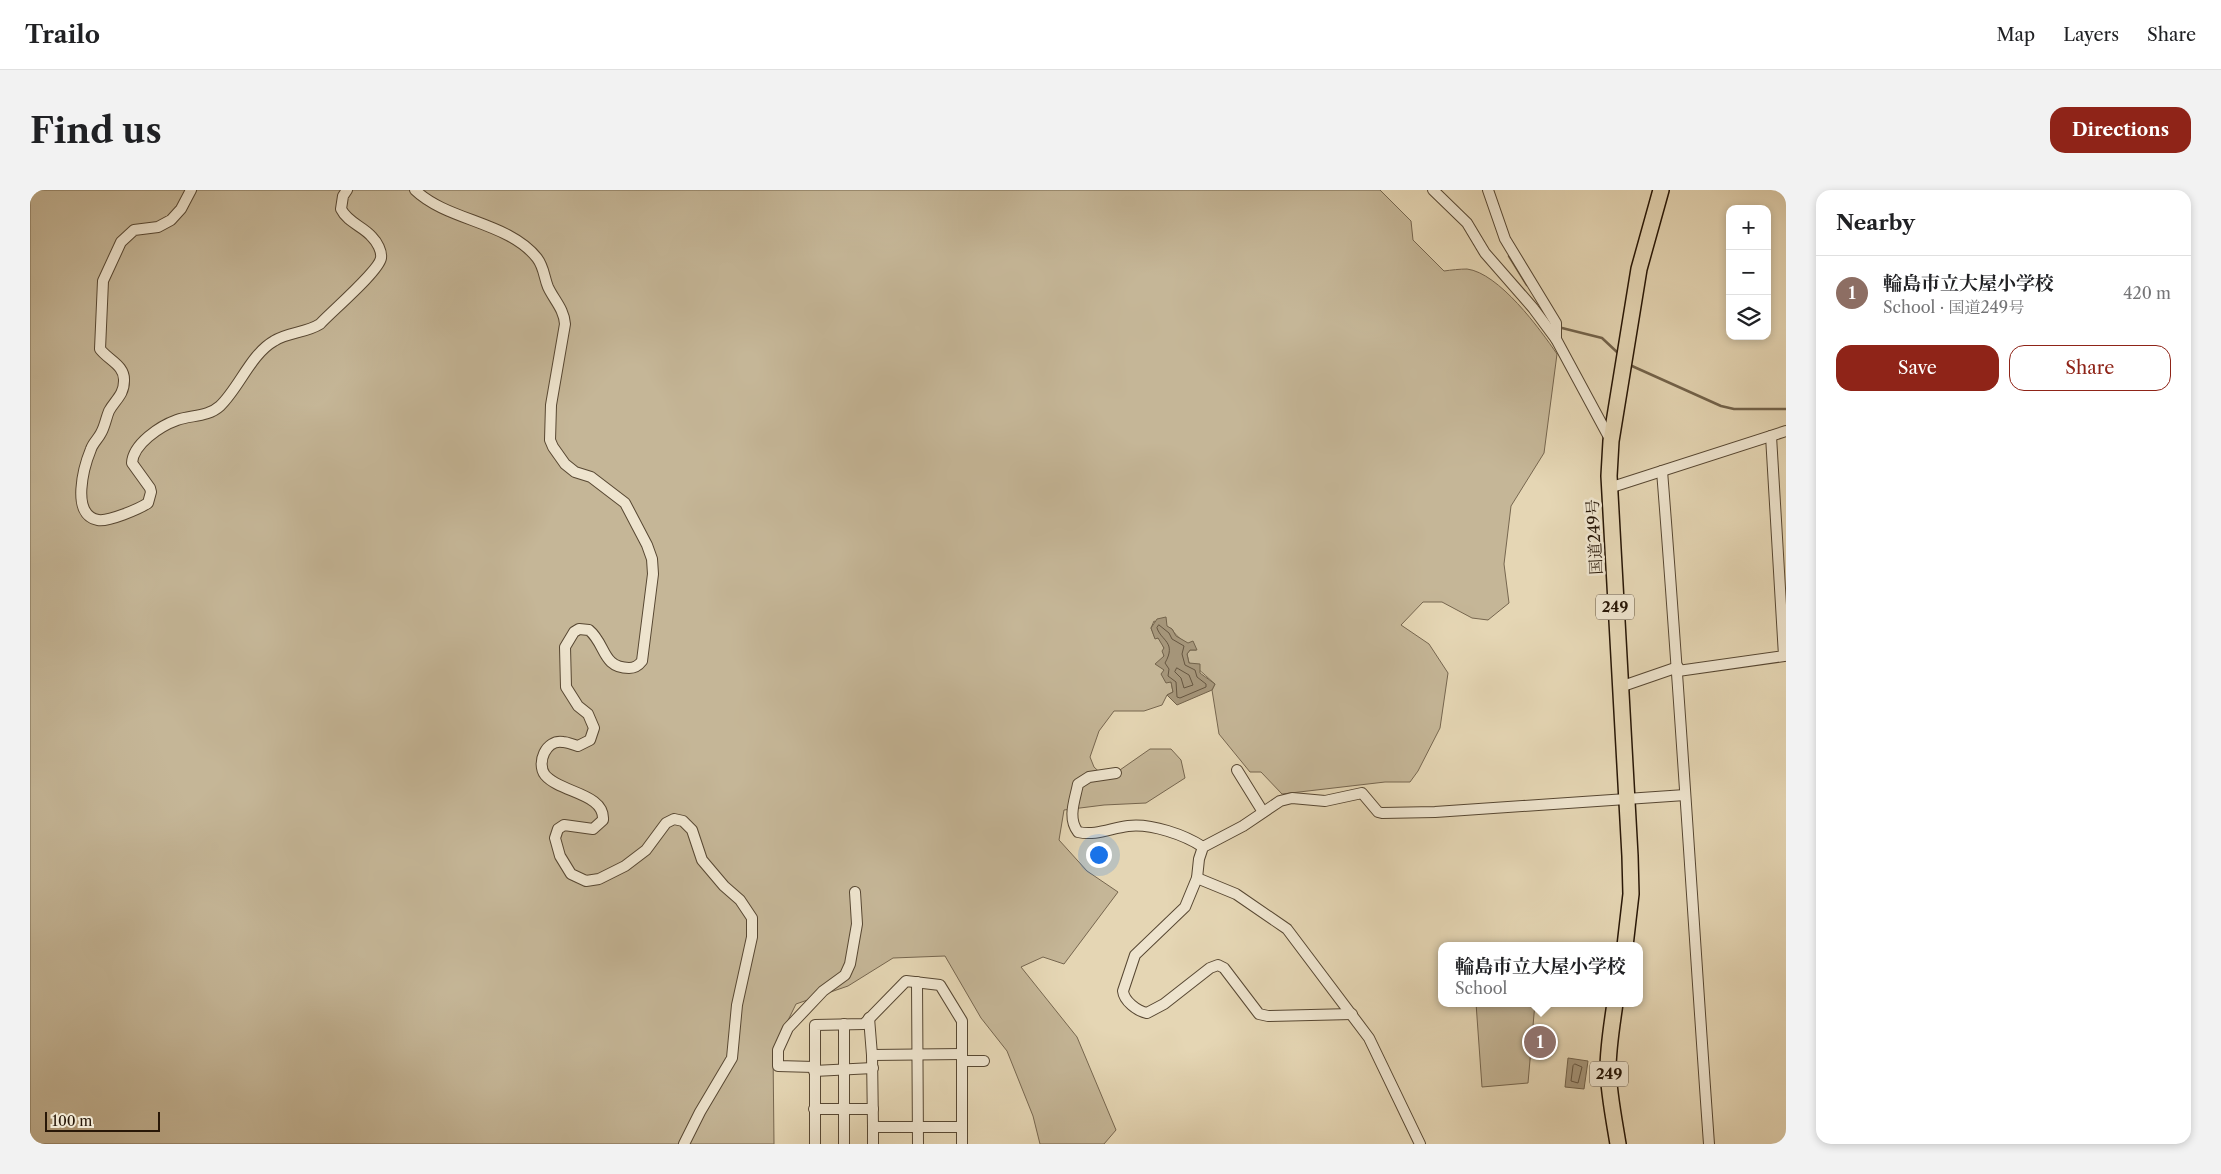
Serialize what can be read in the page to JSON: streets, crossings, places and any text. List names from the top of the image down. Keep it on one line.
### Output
{"streets":{"highway":["国道249号","249"]},"scale_bar":"100 m","page":{"header":"Trailo","nav":["Map","Layers","Share"],"buttons":["Directions",["Save","Share"]],"title":"Find us","heading":"Nearby","map_buttons":["+","−"],"list":[{"mark":"1","name":"輪島市立大屋小学校","note":"School · 国道249号","value":"420 m"}],"popup":["輪島市立大屋小学校","School"],"pins":"1","scale":"100 m"}}
